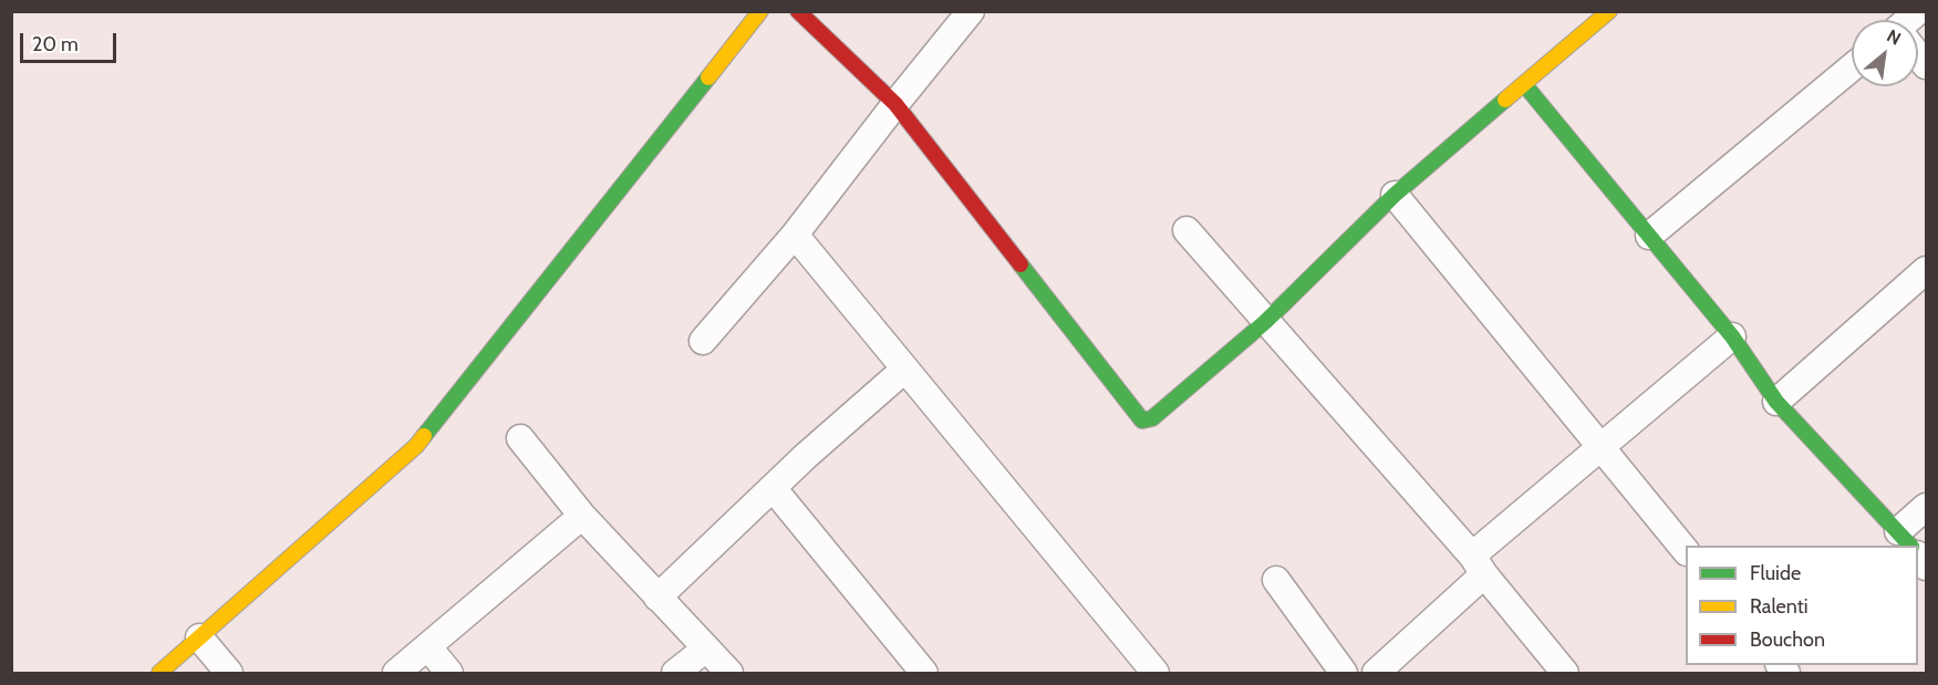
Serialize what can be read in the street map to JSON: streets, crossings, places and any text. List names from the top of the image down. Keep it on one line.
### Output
{"legend":["Fluide","Ralenti","Bouchon"],"scale_bar":"20 m","north":"top right"}
